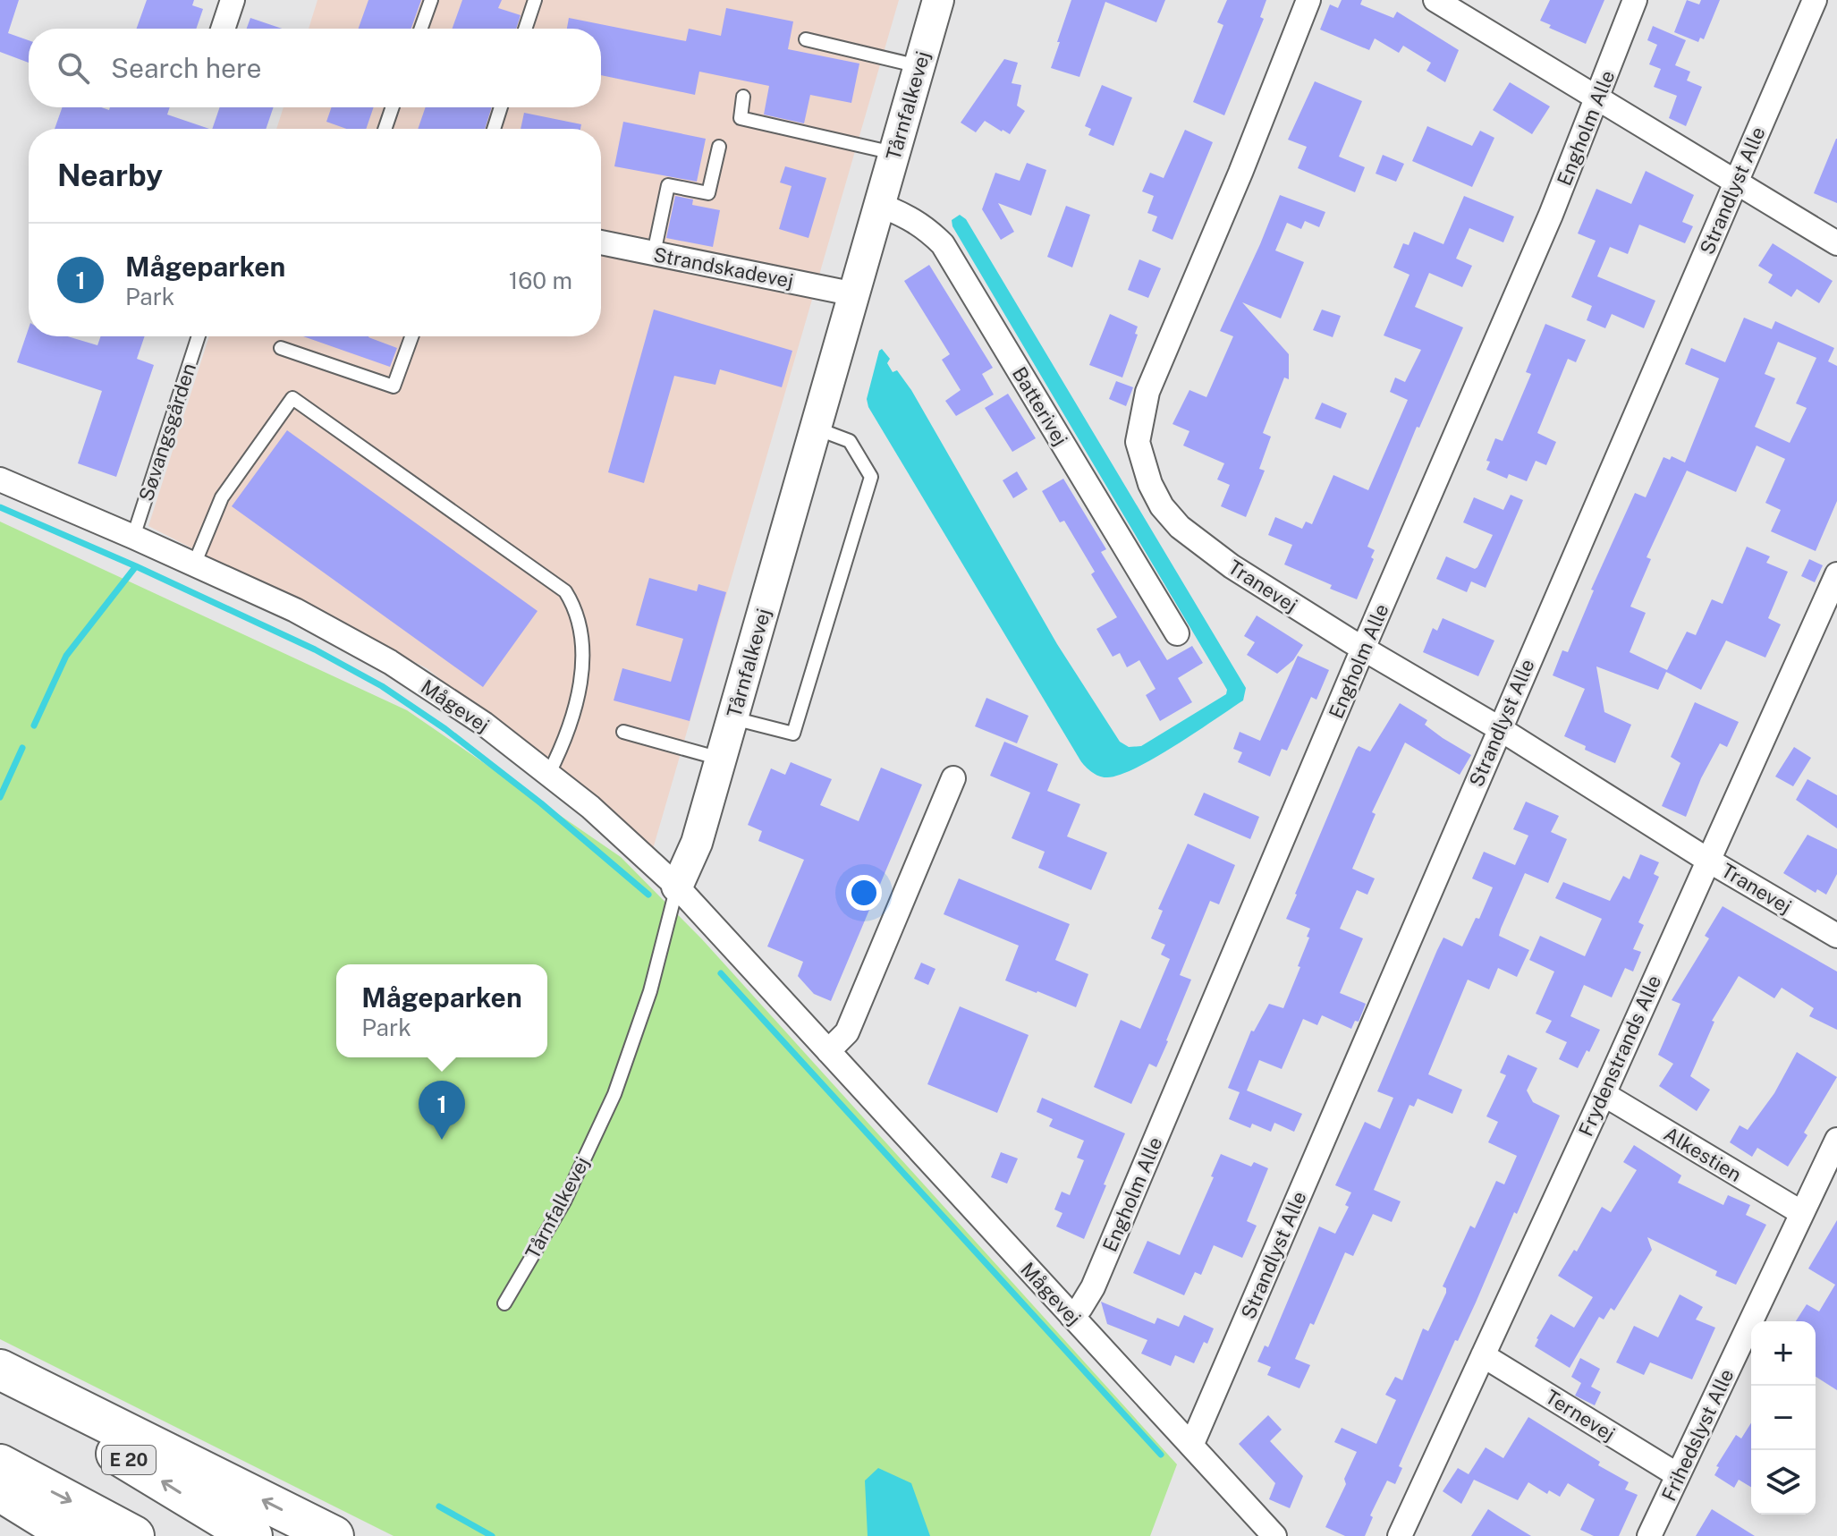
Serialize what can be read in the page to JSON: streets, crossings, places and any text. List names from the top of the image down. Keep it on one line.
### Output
{"streets":{"highway":["E 20"],"street":["Tårnfalkevej","Engholm Alle","Strandlyst Alle","Strandskadevej","Batterivej","Tranevej","Mågevej","Frydenstrands Alle","Alkestien","Ternevej","Frihedslyst Alle"],"lane":["Søvangsgården"]},"crossings":[["Tårnfalkevej","Strandskadevej"],["Tårnfalkevej","Batterivej"],["Tårnfalkevej","Mågevej"],["Engholm Alle","Tranevej"],["Engholm Alle","Mågevej"],["Strandlyst Alle","Tranevej"],["Strandlyst Alle","Mågevej"],["Søvangsgården","Mågevej"],["Tranevej","Frydenstrands Alle"],["Frydenstrands Alle","Alkestien"],["Frydenstrands Alle","Ternevej"],["Alkestien","Frihedslyst Alle"],["Ternevej","Frihedslyst Alle"]],"page":{"search":"Search here","heading":"Nearby","list":[{"mark":"1","name":"Mågeparken","note":"Park","value":"160 m"}],"popup":["Mågeparken","Park"],"pins":"1","map_buttons":["+","−"]}}
